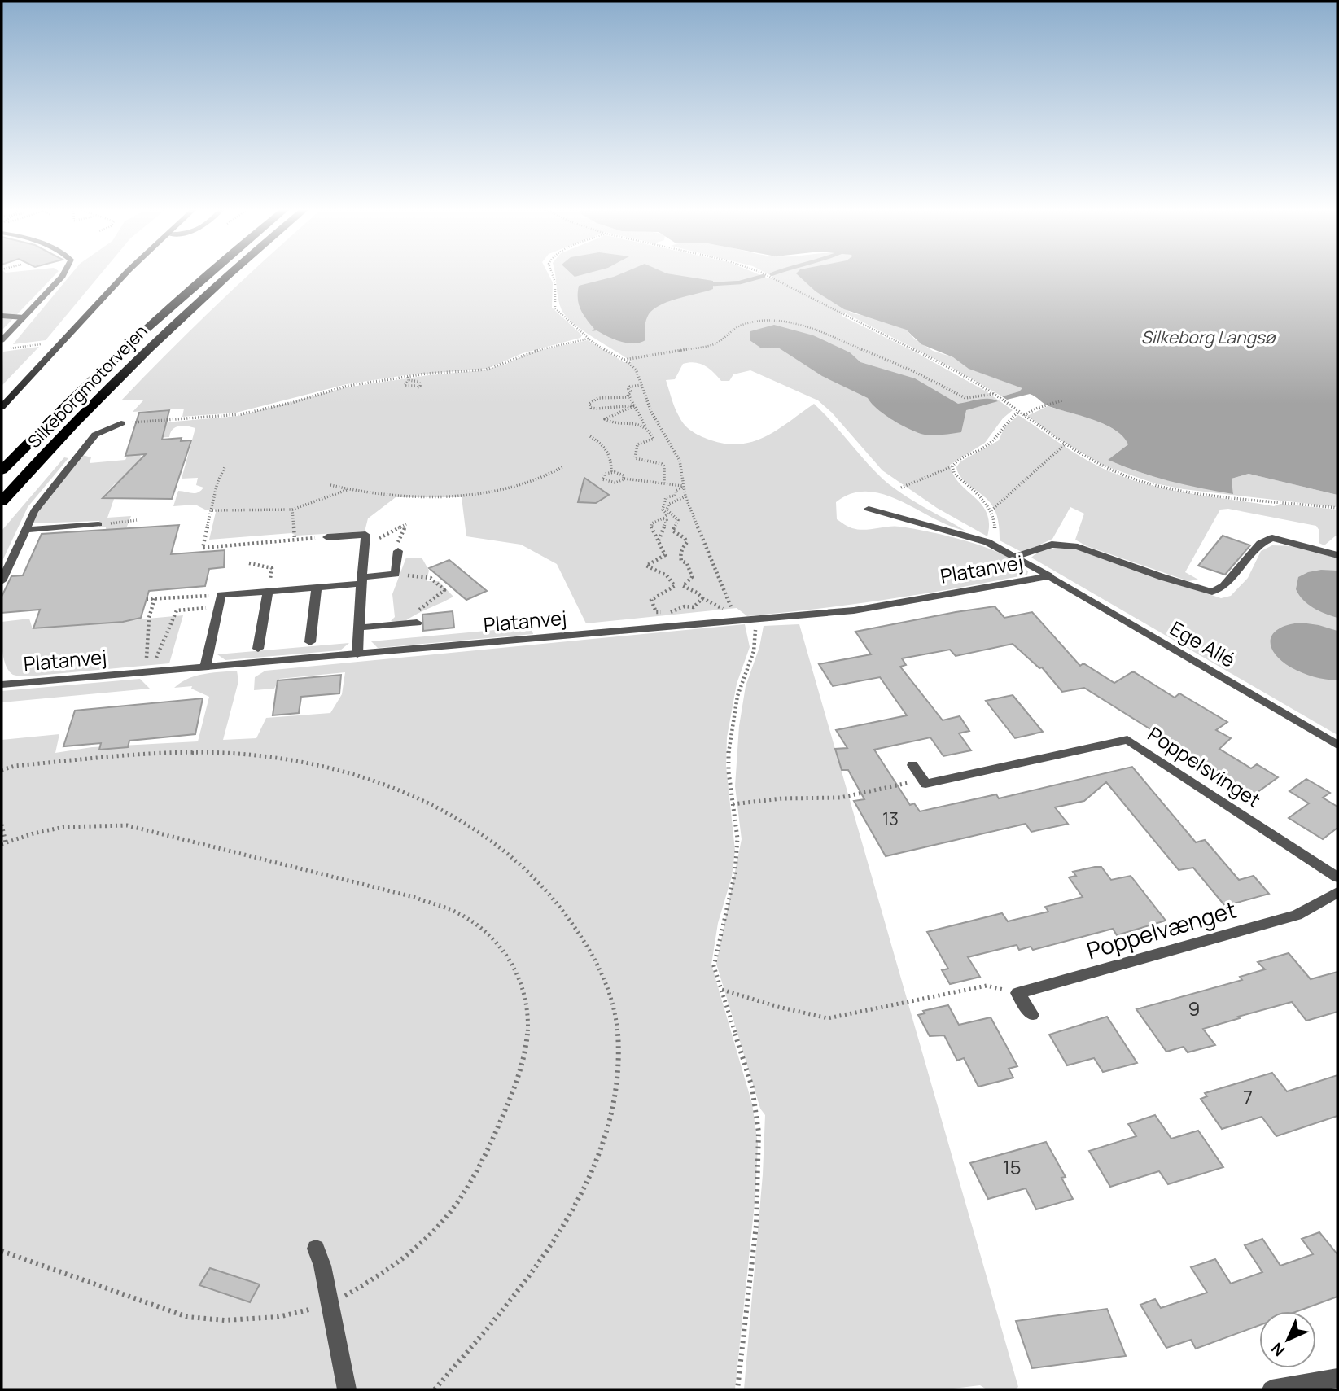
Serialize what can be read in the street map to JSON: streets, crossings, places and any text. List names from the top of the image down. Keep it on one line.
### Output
{"streets":{"highway":["Silkeborgmotorvejen"],"street":["Platanvej","Ege Allé","Poppelsvinget","Poppelvænget"]},"crossings":[["Platanvej","Ege Allé"]],"water":["Silkeborg Langsø"],"house_numbers":["13","9","7","15"],"north":"bottom left"}
